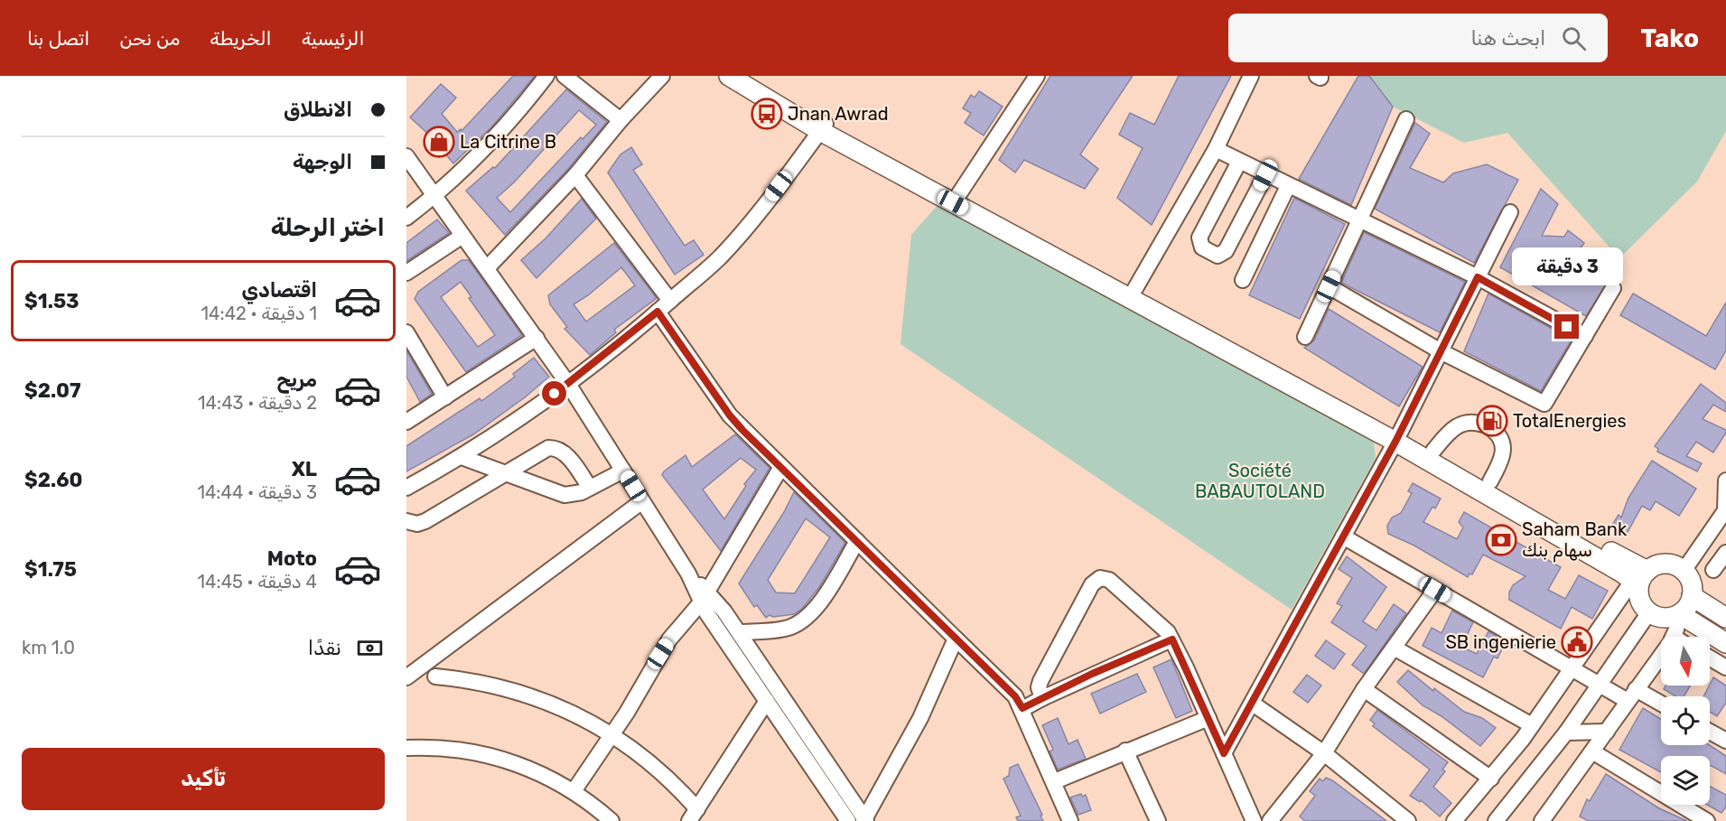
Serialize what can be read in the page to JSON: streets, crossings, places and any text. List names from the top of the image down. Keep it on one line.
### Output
{"parks":["Société BABAUTOLAND"],"places":{"bus stop":["Jnan Awrad"],"shop":["La Citrine B"],"fuel station":["TotalEnergies"],"bank":["Saham Bank سهام بنك"],"public building":["SB ingenierie"]},"north":"bottom","page":{"header":"Tako","search":"ابحث هنا","nav":["الرئيسية","الخريطة","من نحن","اتصل بنا"],"banner":["الانطلاق","الوجهة"],"heading":"اختر الرحلة","bubble":"3 دقيقة","list":[{"name":"اقتصادي","note":"1 دقيقة · 14:42","value":"$1.53"},{"name":"مريح","note":"2 دقيقة · 14:43","value":"$2.07"},{"name":"XL","note":"3 دقيقة · 14:44","value":"$2.60"},{"name":"Moto","note":"4 دقيقة · 14:45","value":"$1.75"}],"pay":["نقدًا","1.0 km"],"buttons":"تأكيد"}}
